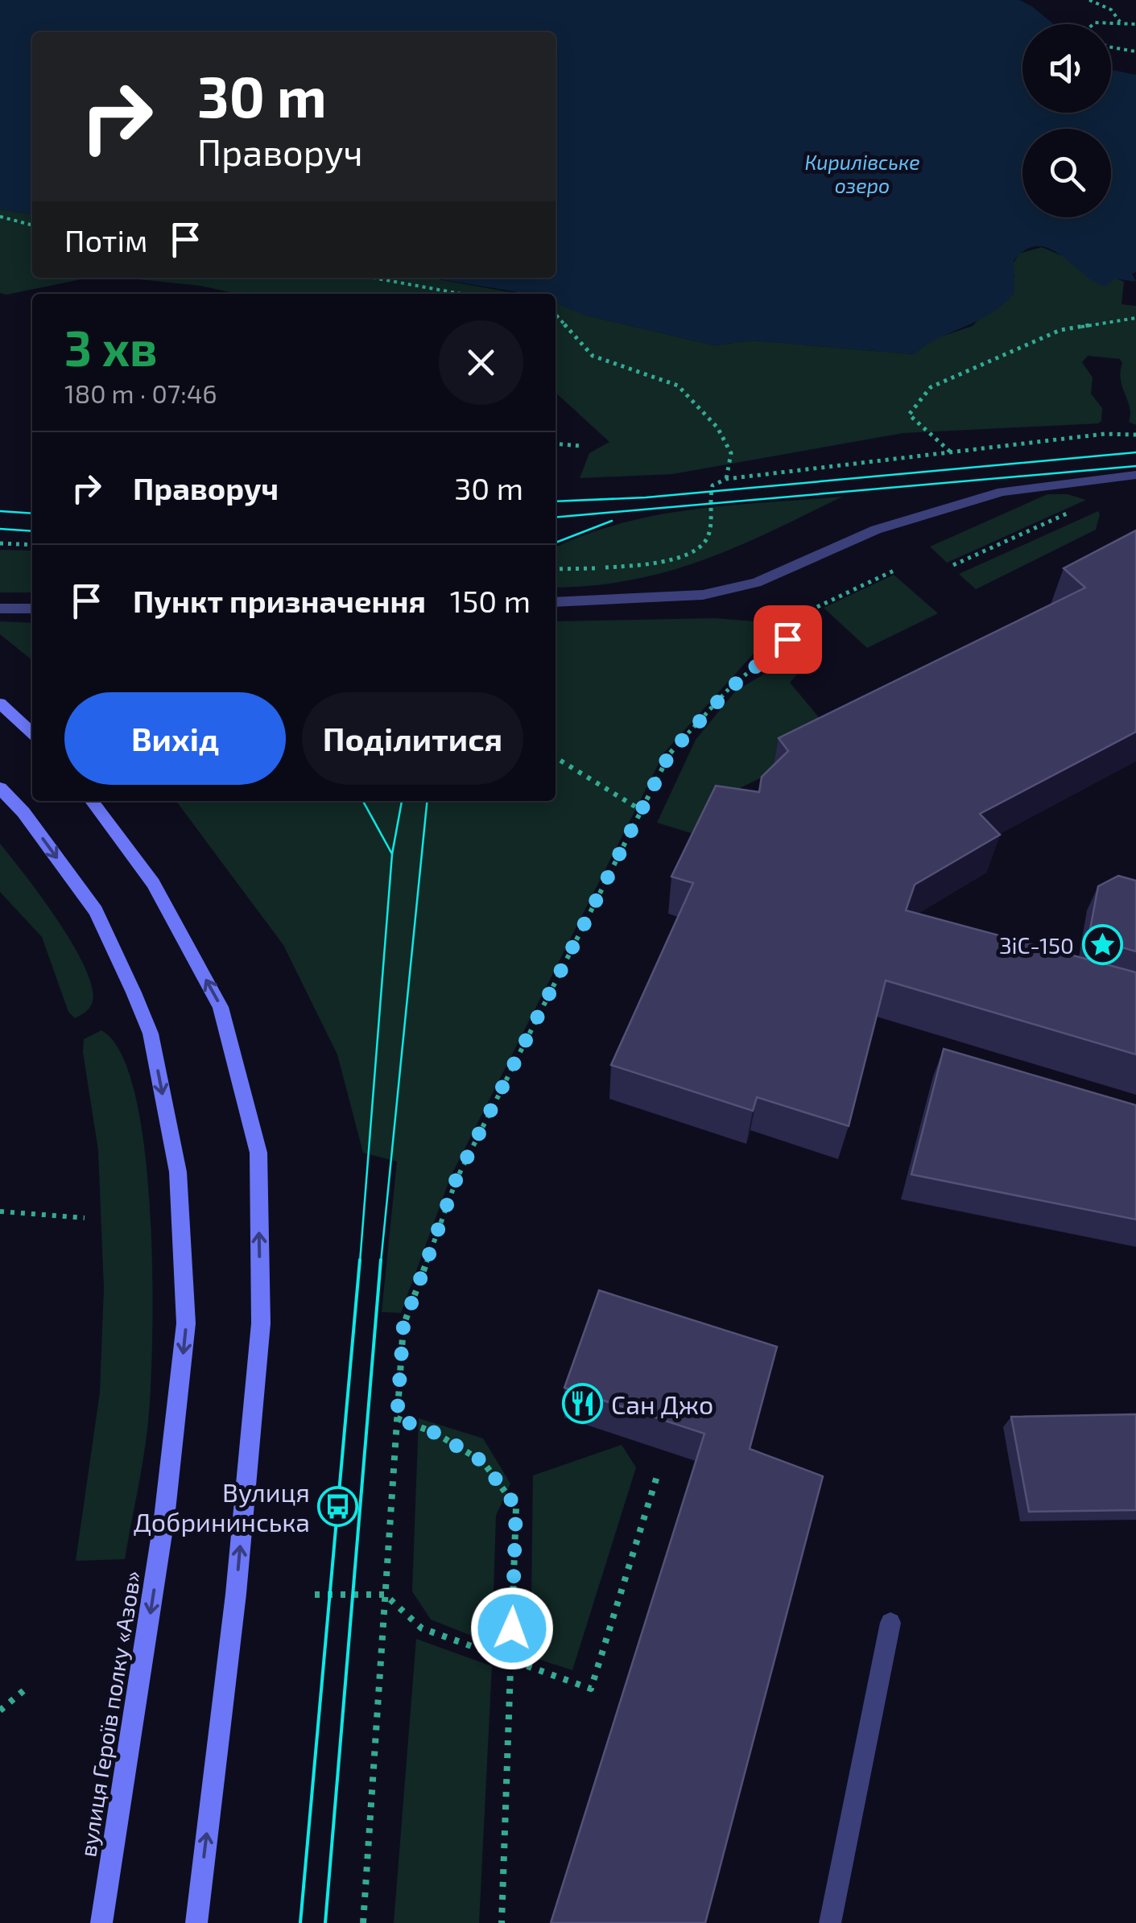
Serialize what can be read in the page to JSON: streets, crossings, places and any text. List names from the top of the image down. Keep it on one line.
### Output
{"streets":{"main road":["вулиця Героїв полку «Азов»"]},"water":["Кирилівське озеро"],"places":{"place":["ЗіС-150"],"restaurant":["Сан Джо"],"bus stop":["Вулиця Добрининська"]},"page":{"turn":["30 m","Праворуч"],"then":"Потім","heading":["3 хв","180 m · 07:46"],"list":[{"name":"Праворуч","value":"30 m"},{"name":"Пункт призначення","value":"150 m"}],"buttons":["Вихід","Поділитися"]}}
